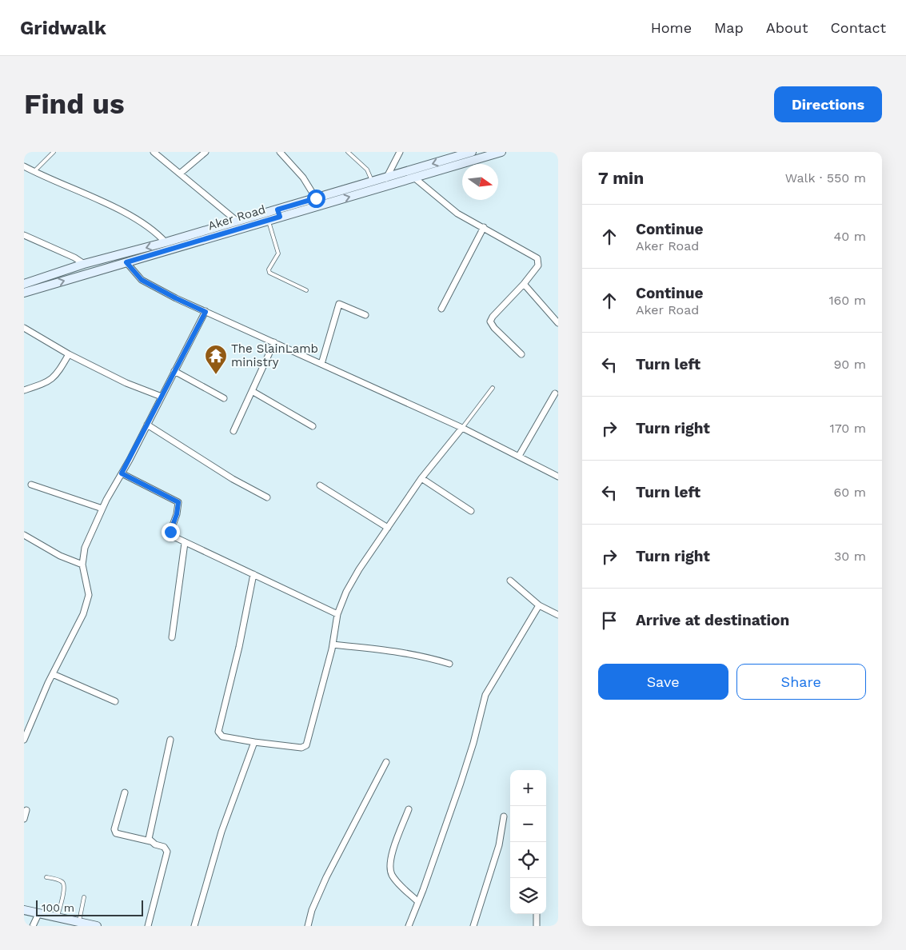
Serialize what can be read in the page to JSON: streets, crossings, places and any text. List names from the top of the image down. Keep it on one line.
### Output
{"streets":{"street":["Aker Road"]},"places":{"temple":["The SlainLamb ministry"]},"scale_bar":"100 m","north":"right","page":{"header":"Gridwalk","nav":["Home","Map","About","Contact"],"buttons":["Directions",["Save","Share"]],"title":"Find us","heading":["7 min","Walk · 550 m"],"list":[["Continue","Aker Road","40 m"],["Continue","Aker Road","160 m"],["Turn left","90 m"],["Turn right","170 m"],["Turn left","60 m"],["Turn right","30 m"],"Arrive at destination"],"map_buttons":["+","−"],"scale":"100 m"}}
